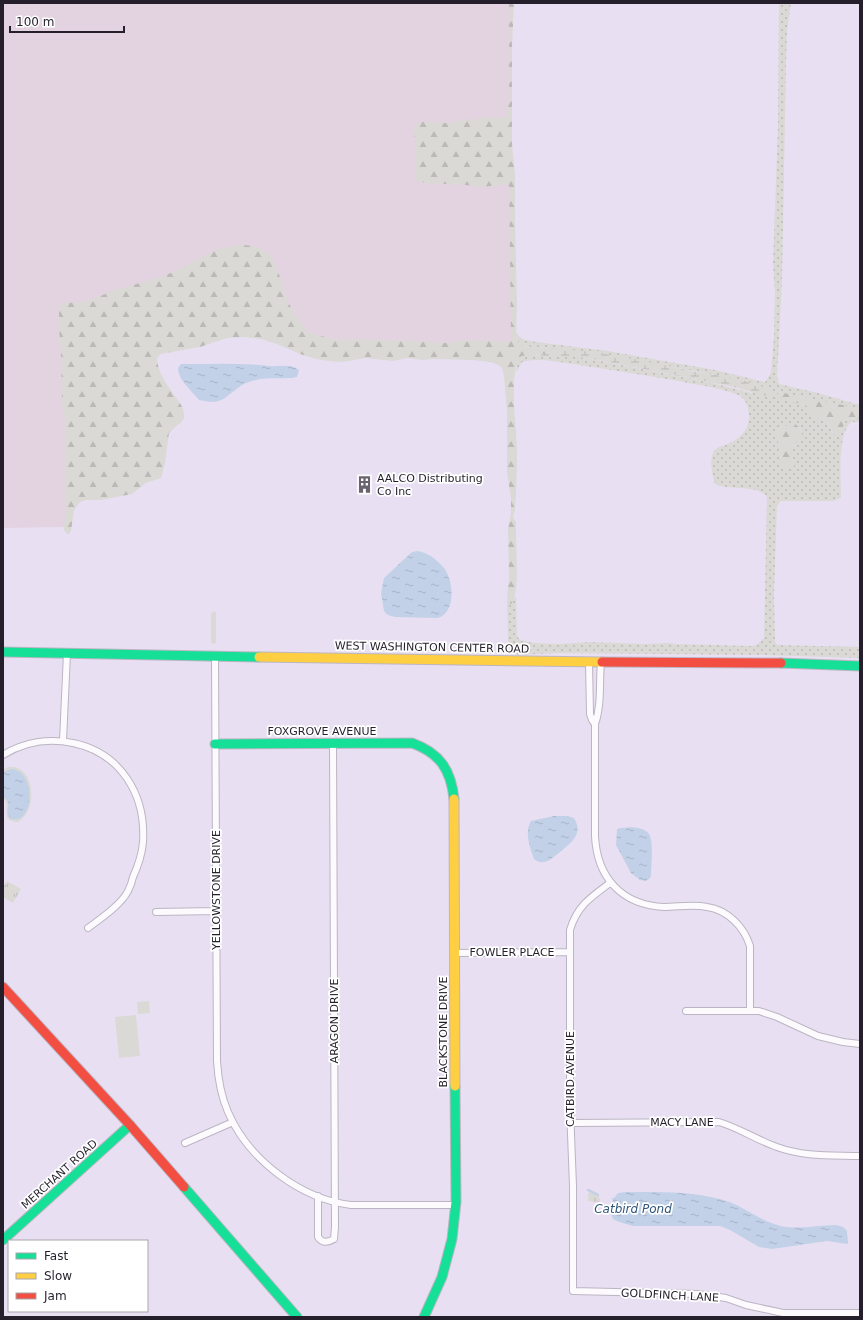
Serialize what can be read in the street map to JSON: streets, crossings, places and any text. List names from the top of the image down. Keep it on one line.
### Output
{"streets":{"main road":["WEST WASHINGTON CENTER ROAD","FOXGROVE AVENUE","BLACKSTONE DRIVE","MERCHANT ROAD"],"street":["YELLOWSTONE DRIVE","FOWLER PLACE","ARAGON DRIVE","CATBIRD AVENUE","MACY LANE","GOLDFINCH LANE"]},"crossings":[["WEST WASHINGTON CENTER ROAD","YELLOWSTONE DRIVE"],["FOXGROVE AVENUE","YELLOWSTONE DRIVE"],["FOXGROVE AVENUE","ARAGON DRIVE"],["FOXGROVE AVENUE","BLACKSTONE DRIVE"],["YELLOWSTONE DRIVE","ARAGON DRIVE"],["YELLOWSTONE DRIVE","BLACKSTONE DRIVE"],["FOWLER PLACE","BLACKSTONE DRIVE"],["FOWLER PLACE","CATBIRD AVENUE"],["CATBIRD AVENUE","MACY LANE"],["CATBIRD AVENUE","GOLDFINCH LANE"]],"water":["Catbird Pond"],"places":{"building":["AALCO Distributing Co Inc"]},"legend":["Fast","Slow","Jam"],"scale_bar":"100 m"}
